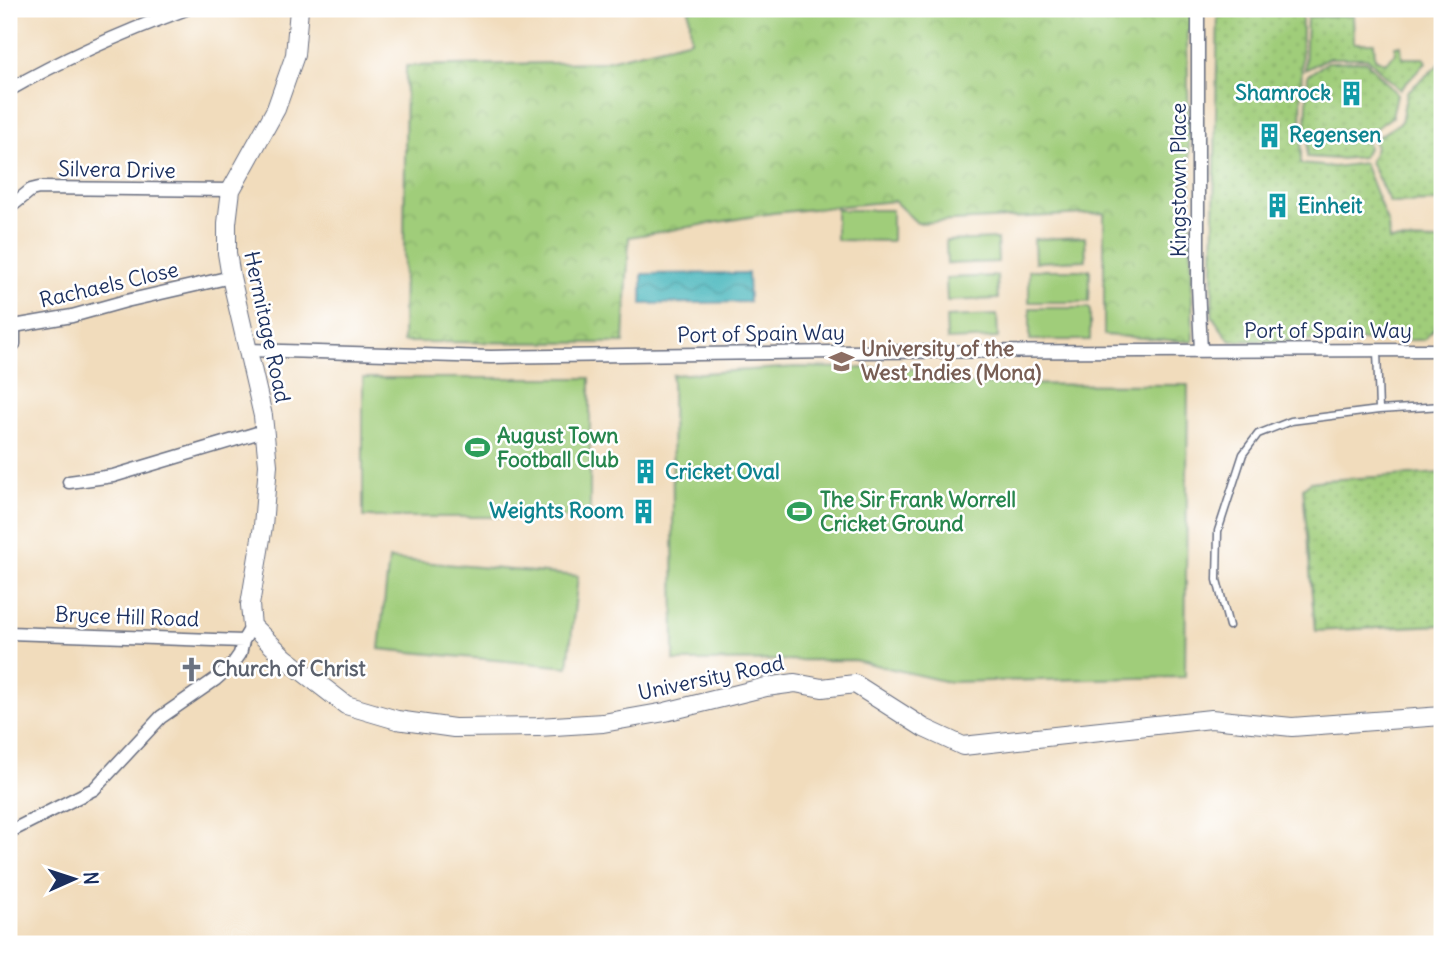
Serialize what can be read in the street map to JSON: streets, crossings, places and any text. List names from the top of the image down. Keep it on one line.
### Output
{"streets":{"street":["Silvera Drive","Kingstown Place","Rachaels Close","Hermitage Road","Port of Spain Way","Bryce Hill Road","University Road"]},"crossings":[["Silvera Drive","Hermitage Road"],["Kingstown Place","Port of Spain Way"],["Rachaels Close","Hermitage Road"],["Hermitage Road","Port of Spain Way"],["Hermitage Road","Bryce Hill Road"],["Hermitage Road","University Road"],["Bryce Hill Road","University Road"]],"places":{"building":["Shamrock","Regensen","Einheit","Cricket Oval","Weights Room"],"school or university":["University of the West Indies (Mona)"],"sports":["August Town Football Club","The Sir Frank Worrell Cricket Ground"],"church":["Church of Christ"]},"north":"right"}
